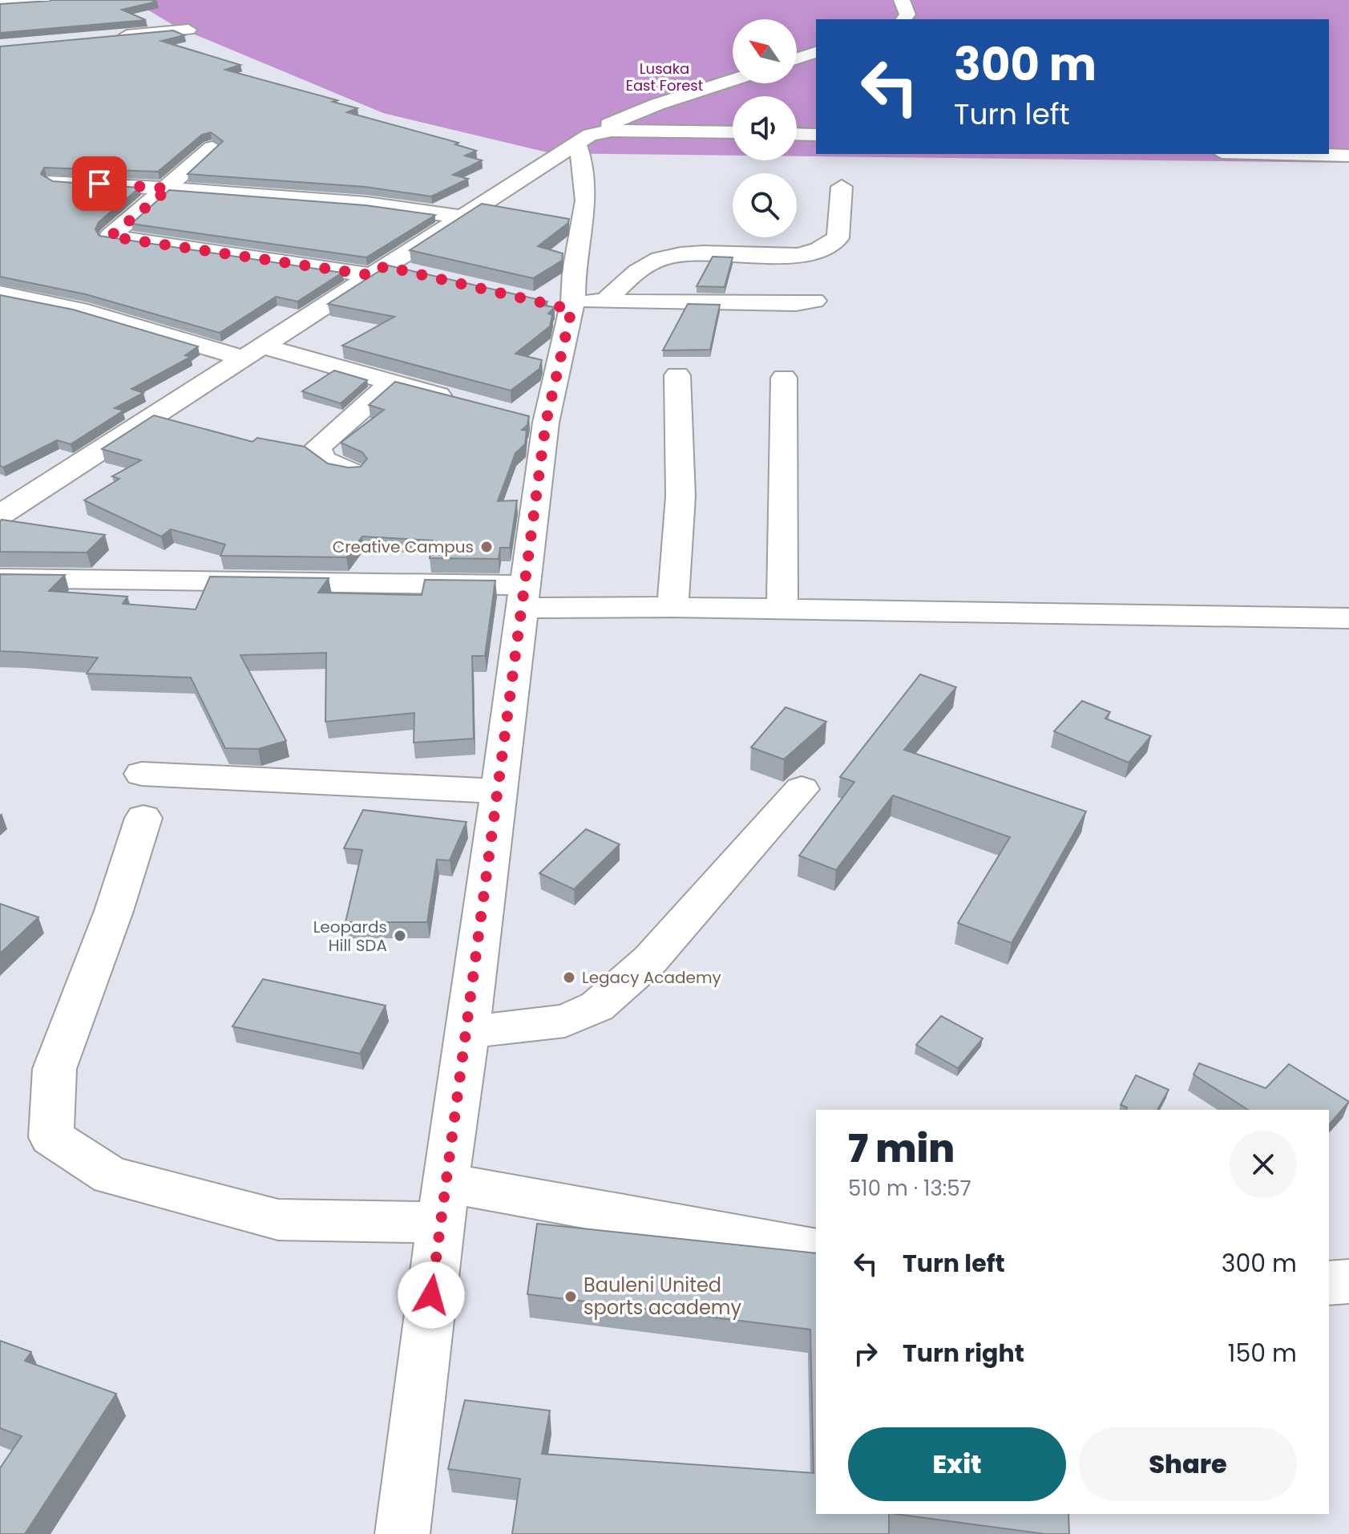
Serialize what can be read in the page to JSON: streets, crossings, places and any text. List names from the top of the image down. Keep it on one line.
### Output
{"parks":["Lusaka East Forest"],"places":["Creative Campus","Leopards Hill SDA","Legacy Academy","Bauleni United sports academy"],"north":"top left","page":{"turn":["300 m","Turn left"],"heading":["7 min","510 m · 13:57"],"list":[{"name":"Turn left","value":"300 m"},{"name":"Turn right","value":"150 m"}],"buttons":["Exit","Share"]}}
